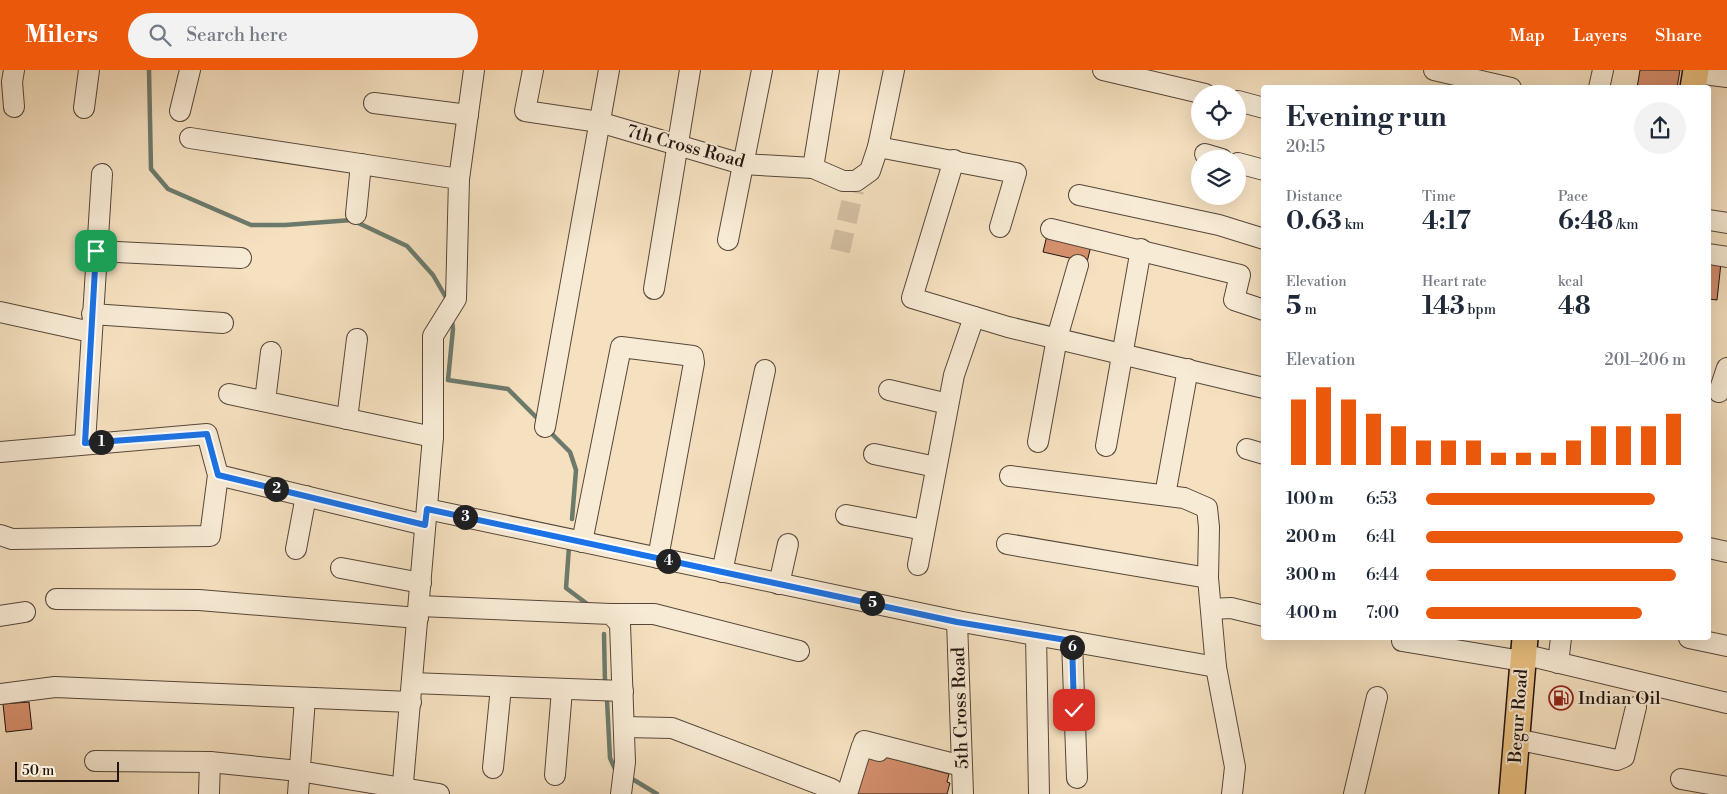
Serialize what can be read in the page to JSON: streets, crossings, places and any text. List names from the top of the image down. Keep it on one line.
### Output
{"streets":{"main road":["Begur Road"],"street":["7th Cross Road","5th Cross Road"]},"places":{"fuel station":["Indian Oil"]},"scale_bar":"50 m","page":{"header":"Milers","search":"Search here","nav":["Map","Layers","Share"],"heading":["Evening run","20:15"],"stats":[["Distance","0.63 km"],["Time","4:17"],["Pace","6:48 /km"],["Elevation","5 m"],["Heart rate","143 bpm"],["kcal","48"]],"chart":["Elevation","201–206 m"],"pins":["1","2","3","4","5","6"],"list":[{"name":"100 m","note":"6:53"},{"name":"200 m","note":"6:41"},{"name":"300 m","note":"6:44"},{"name":"400 m","note":"7:00"}],"scale":"50 m"}}
